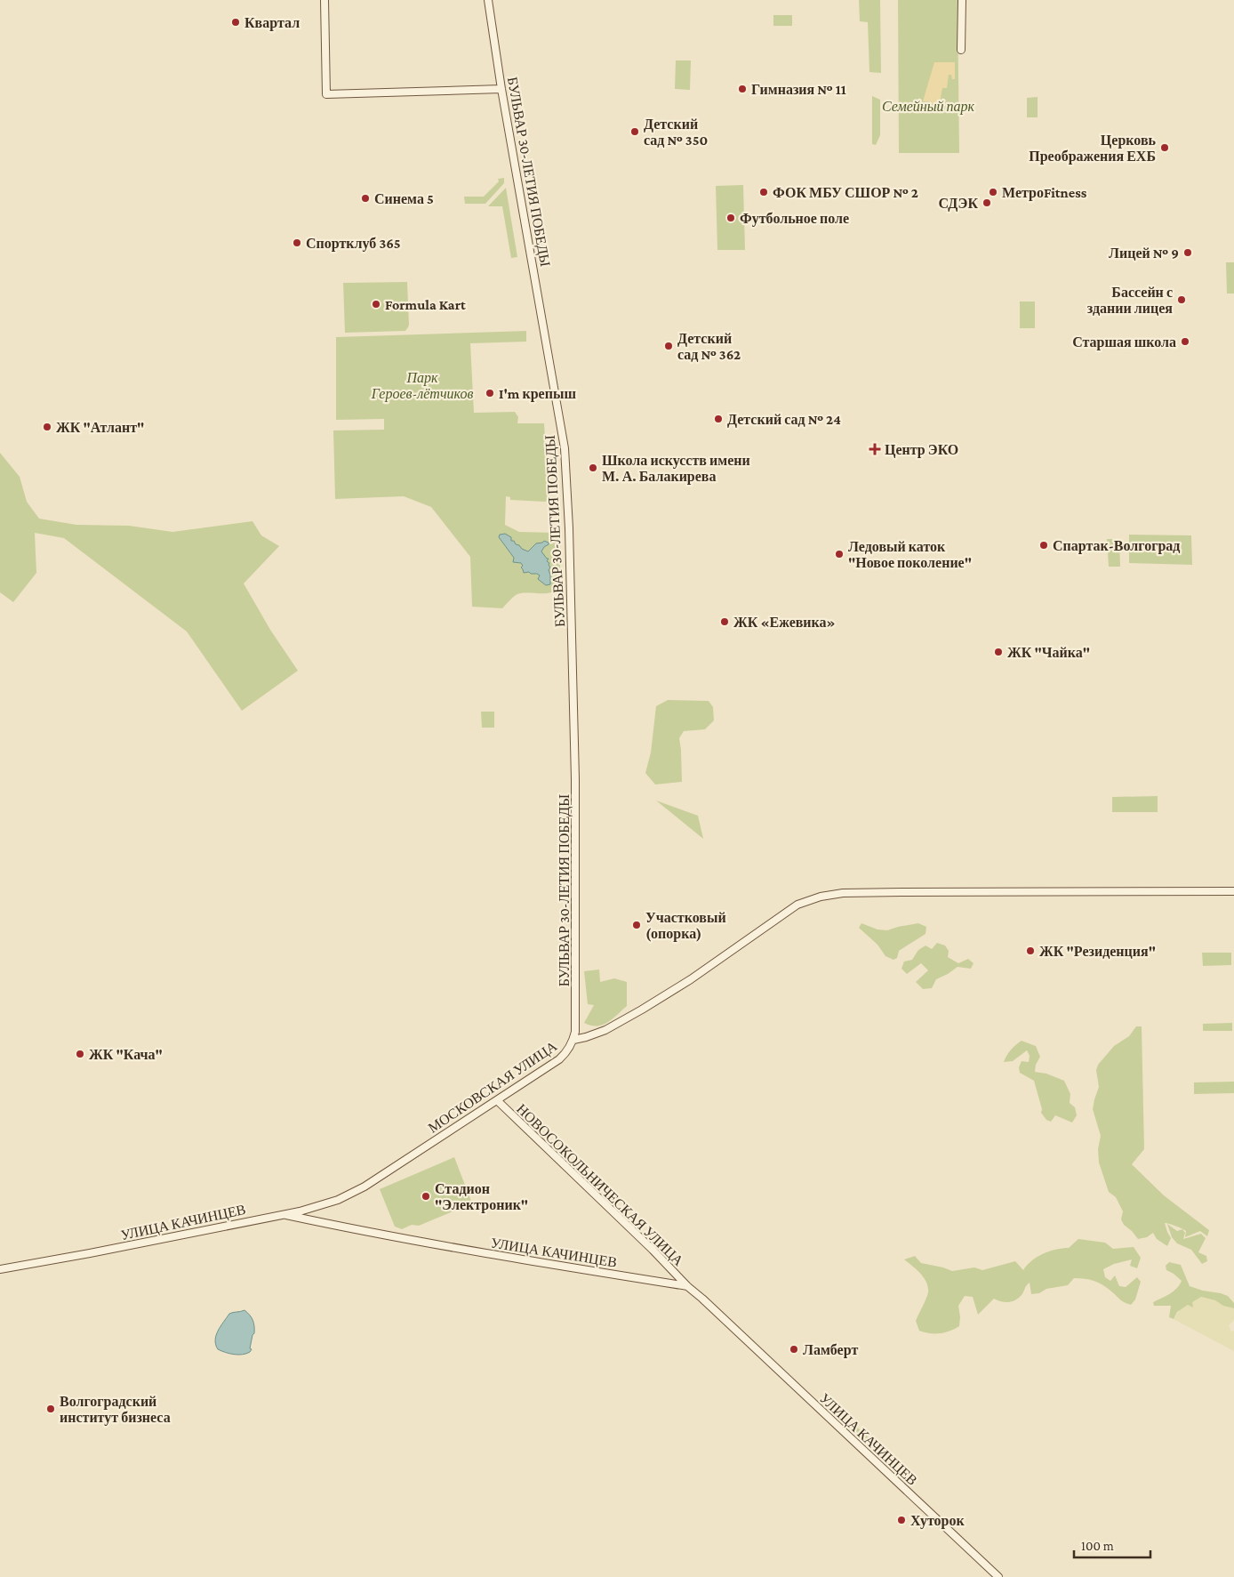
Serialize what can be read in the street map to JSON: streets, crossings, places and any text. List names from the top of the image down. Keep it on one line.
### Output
{"streets":{"main road":["БУЛЬВАР 30-ЛЕТИЯ ПОБЕДЫ","МОСКОВСКАЯ УЛИЦА","НОВОСОКОЛЬНИЧЕСКАЯ УЛИЦА","УЛИЦА КАЧИНЦЕВ"]},"crossings":[["БУЛЬВАР 30-ЛЕТИЯ ПОБЕДЫ","МОСКОВСКАЯ УЛИЦА"],["МОСКОВСКАЯ УЛИЦА","НОВОСОКОЛЬНИЧЕСКАЯ УЛИЦА"],["МОСКОВСКАЯ УЛИЦА","УЛИЦА КАЧИНЦЕВ"],["НОВОСОКОЛЬНИЧЕСКАЯ УЛИЦА","УЛИЦА КАЧИНЦЕВ"]],"parks":["Семейный парк","Парк Героев-лётчиков"],"places":{"other":["Квартал","Гимназия № 11","Детский сад № 350","Церковь Преображения ЕХБ","ФОК МБУ СШОР № 2","МетроFitness","Синема 5","СДЭК","Футбольное поле","Спортклуб 365","Лицей № 9","Бассейн с здании лицея","Formula Kart","Старшая школа","Детский сад № 362","I'm крепыш","Детский сад № 24","ЖК \"Атлант\"","Школа искусств имени М. А. Балакирева","Спартак-Волгоград","Ледовый каток \"Новое поколение\"","ЖК «Ежевика»","ЖК \"Чайка\"","Участковый (опорка)","ЖК \"Резиденция\"","ЖК \"Кача\"","Стадион \"Электроник\"","Ламберт","Волгоградский институт бизнеса","Хуторок"],"health":["Центр ЭКО"]},"scale_bar":"100 m"}
